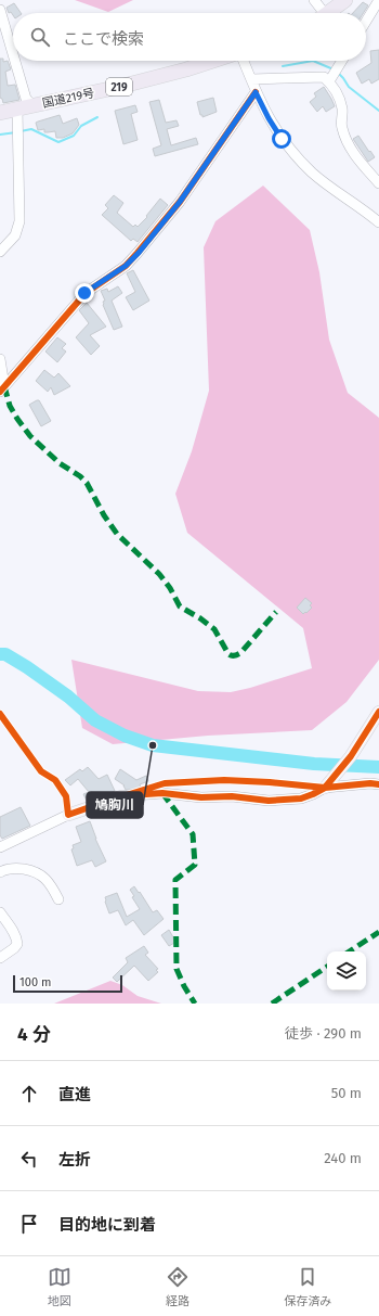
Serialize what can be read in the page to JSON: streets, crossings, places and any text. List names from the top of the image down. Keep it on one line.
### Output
{"streets":{"highway":["219","国道219号"]},"places":["鳩胸川"],"scale_bar":"100 m","page":{"search":"ここで検索","scale":"100 m","heading":["4 分","徒歩 · 290 m"],"list":[["直進","50 m"],["左折","240 m"],"目的地に到着"],"nav":["地図","経路","保存済み"]}}
